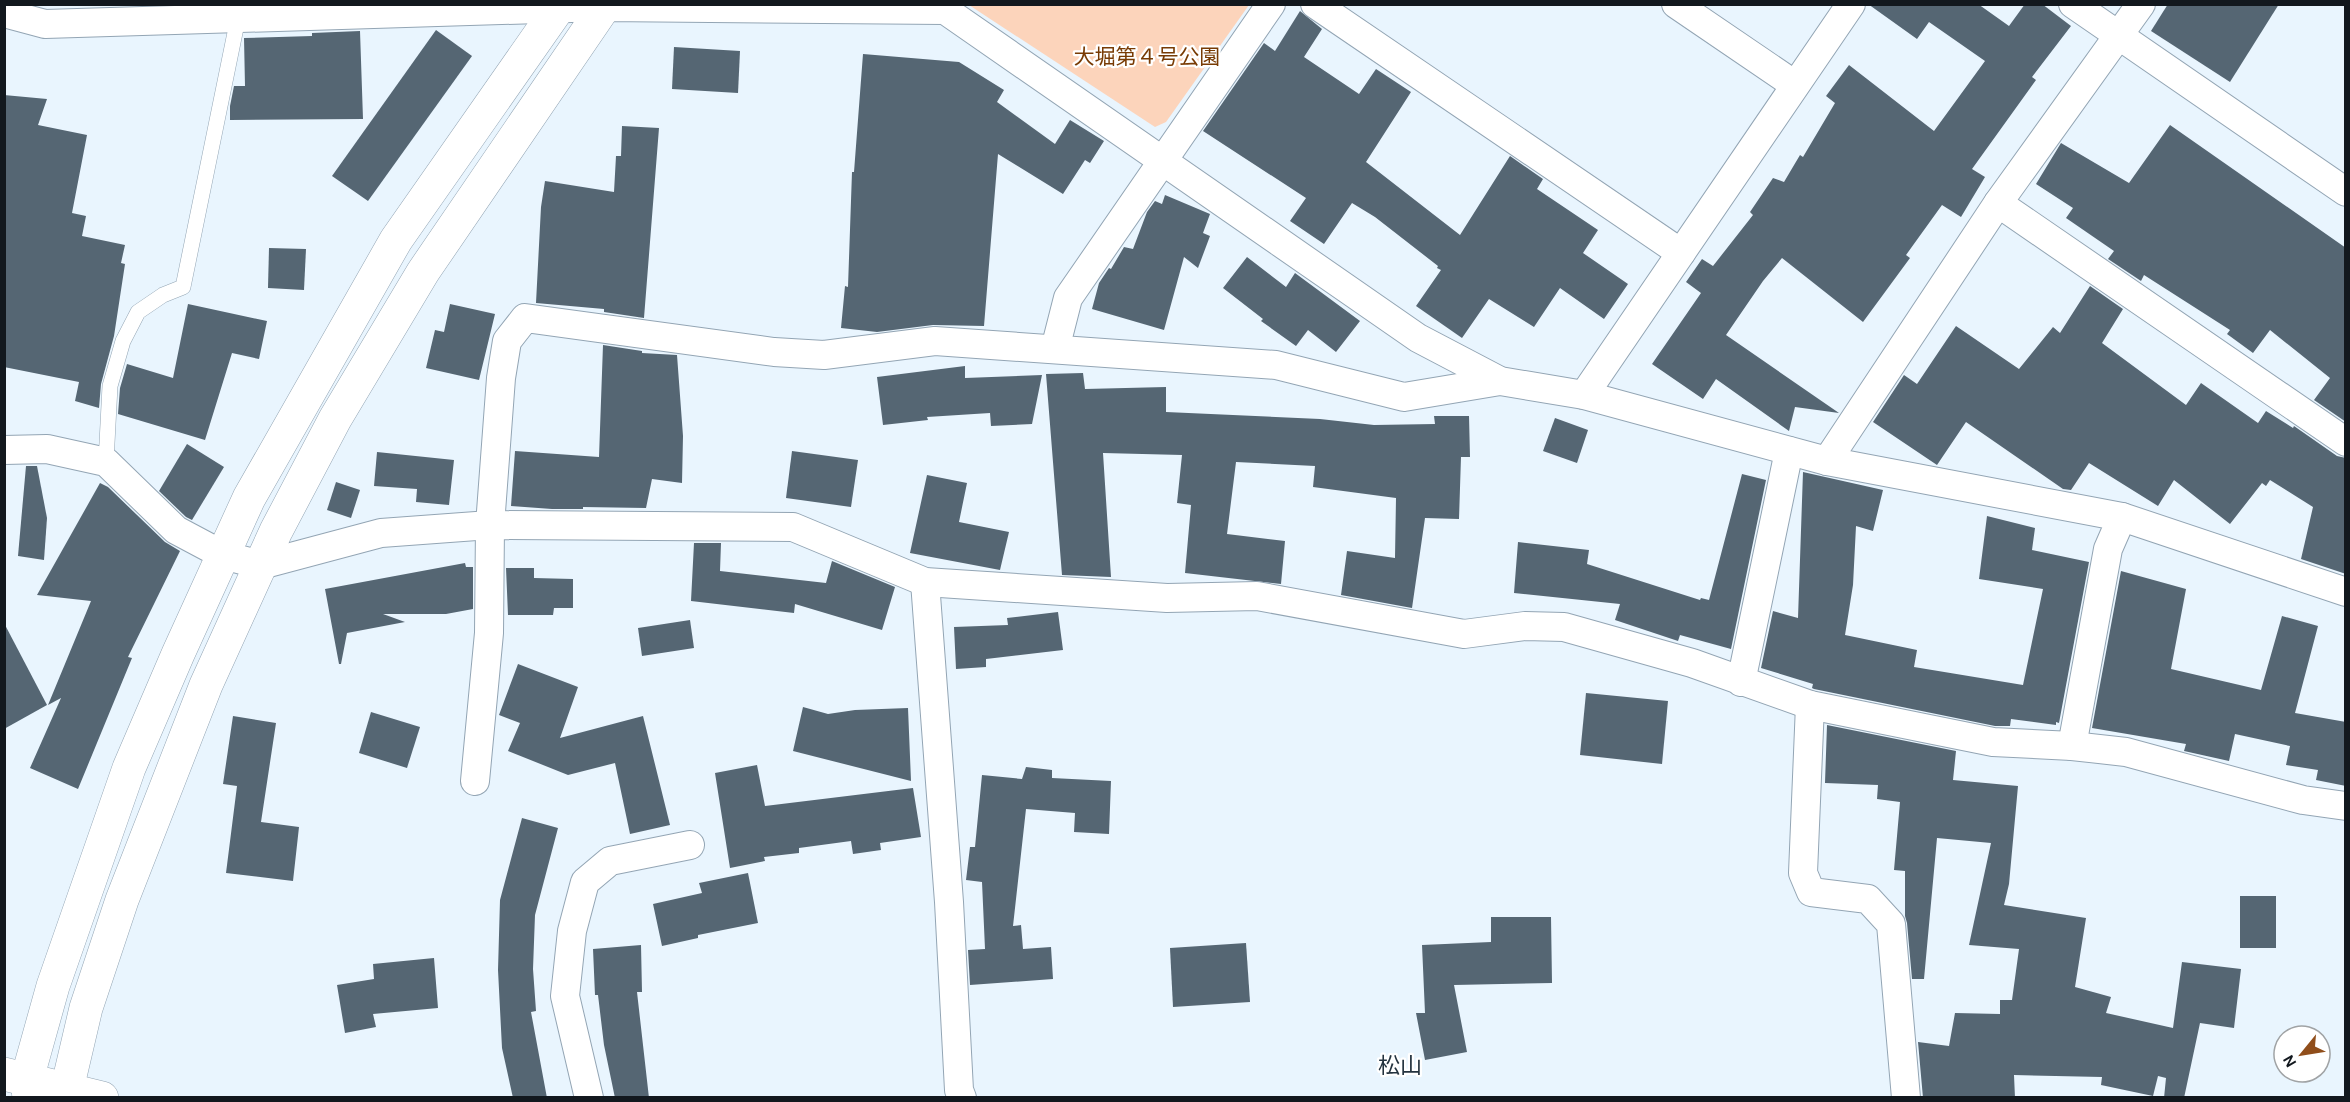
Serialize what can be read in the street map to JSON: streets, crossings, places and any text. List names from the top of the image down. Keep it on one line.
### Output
{"districts":["松山"],"parks":["大堀第４号公園"],"north":"bottom left"}
